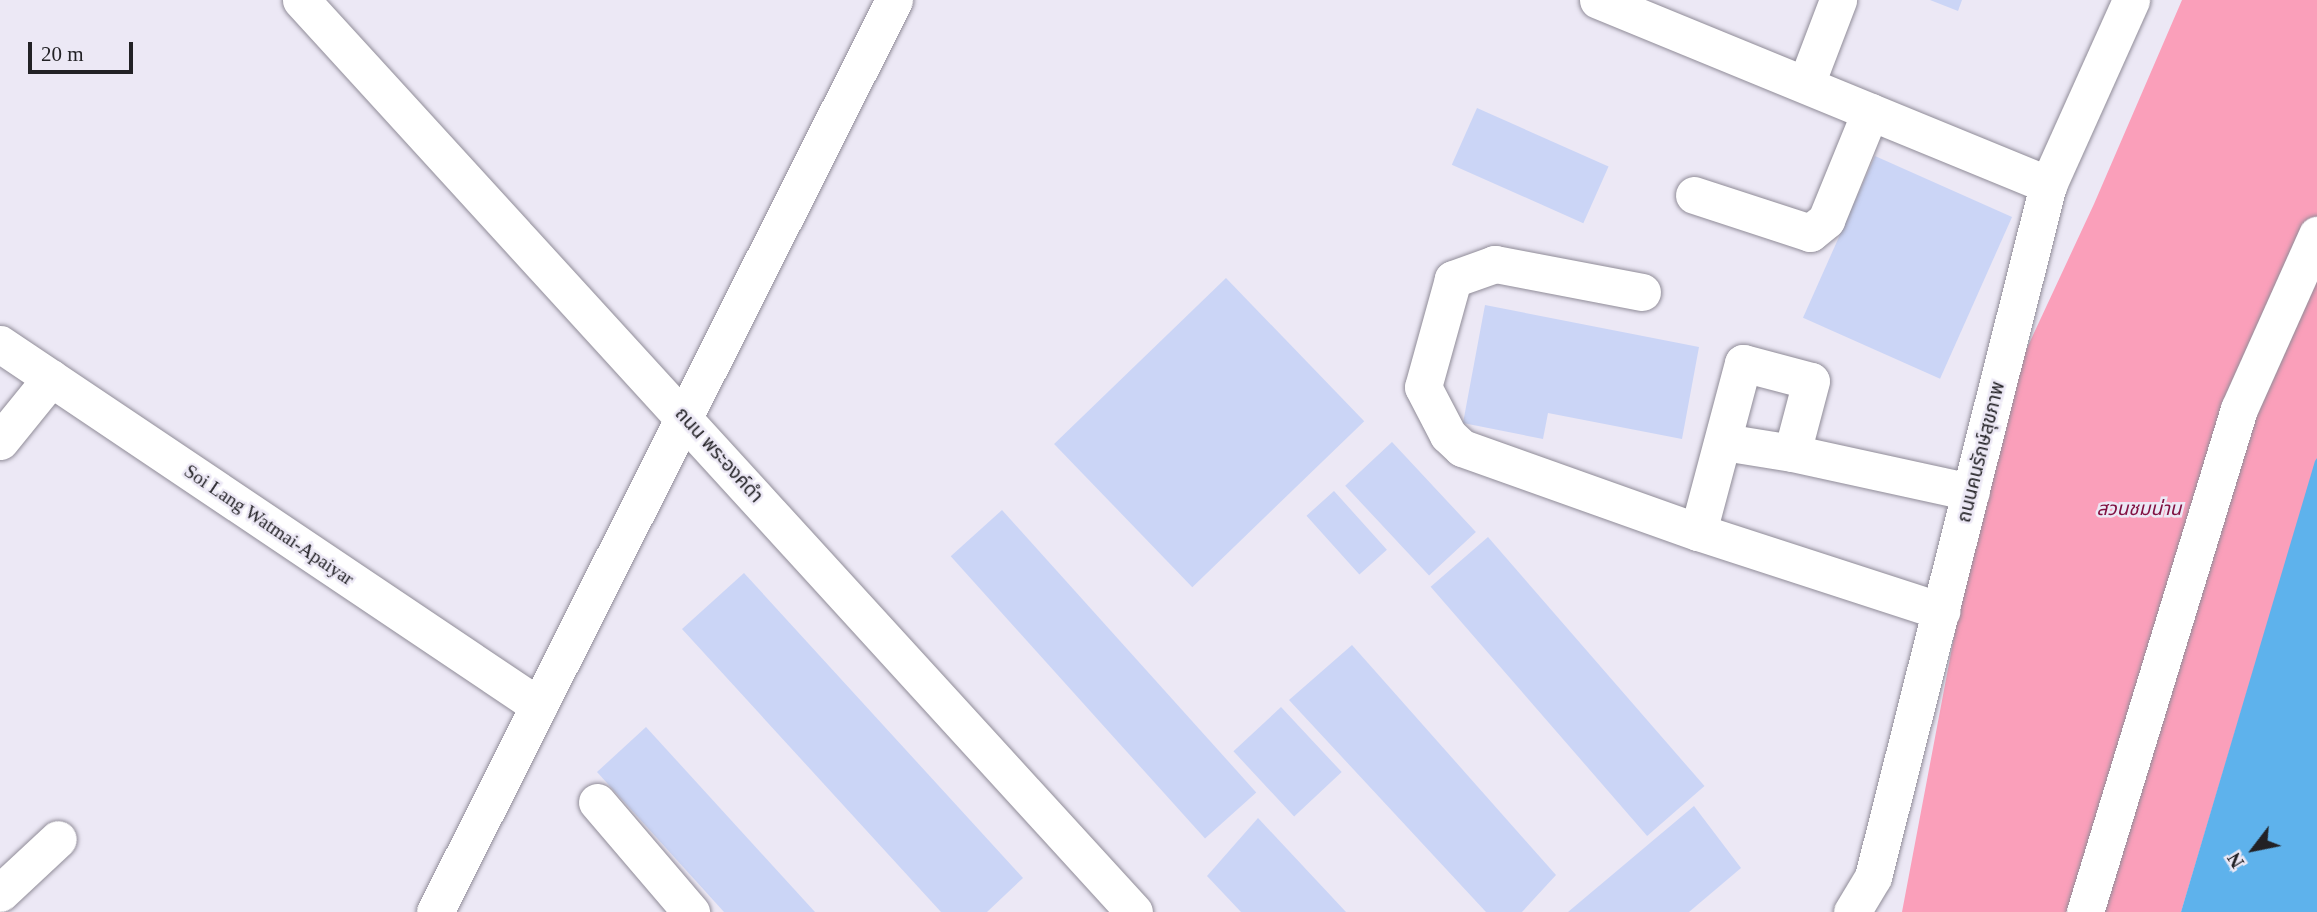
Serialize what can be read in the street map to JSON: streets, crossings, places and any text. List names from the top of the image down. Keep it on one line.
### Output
{"streets":{"street":["ถนนคนรักษ์สุขภาพ","ถนน พระองค์ดำ","Soi Lang Watmai-Apaiyar"]},"parks":["สวนชมน่าน"],"scale_bar":"20 m","north":"bottom left"}
